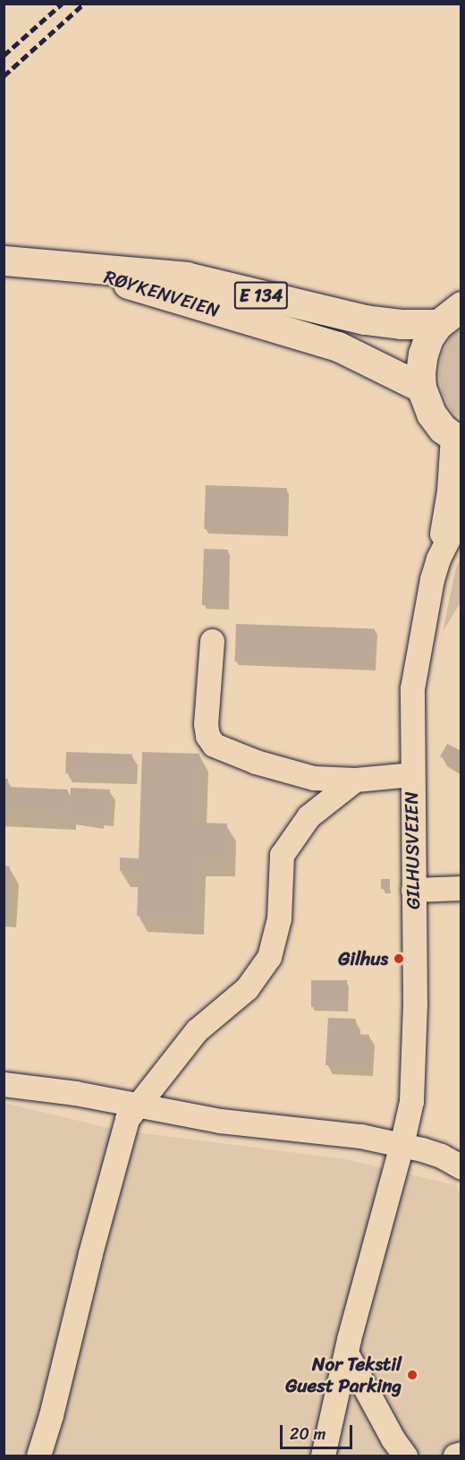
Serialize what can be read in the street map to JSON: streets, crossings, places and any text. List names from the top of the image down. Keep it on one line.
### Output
{"streets":{"highway":["RØYKENVEIEN","E 134"],"street":["GILHUSVEIEN"]},"places":["Gilhus","Nor Tekstil Guest Parking"],"scale_bar":"20 m"}
